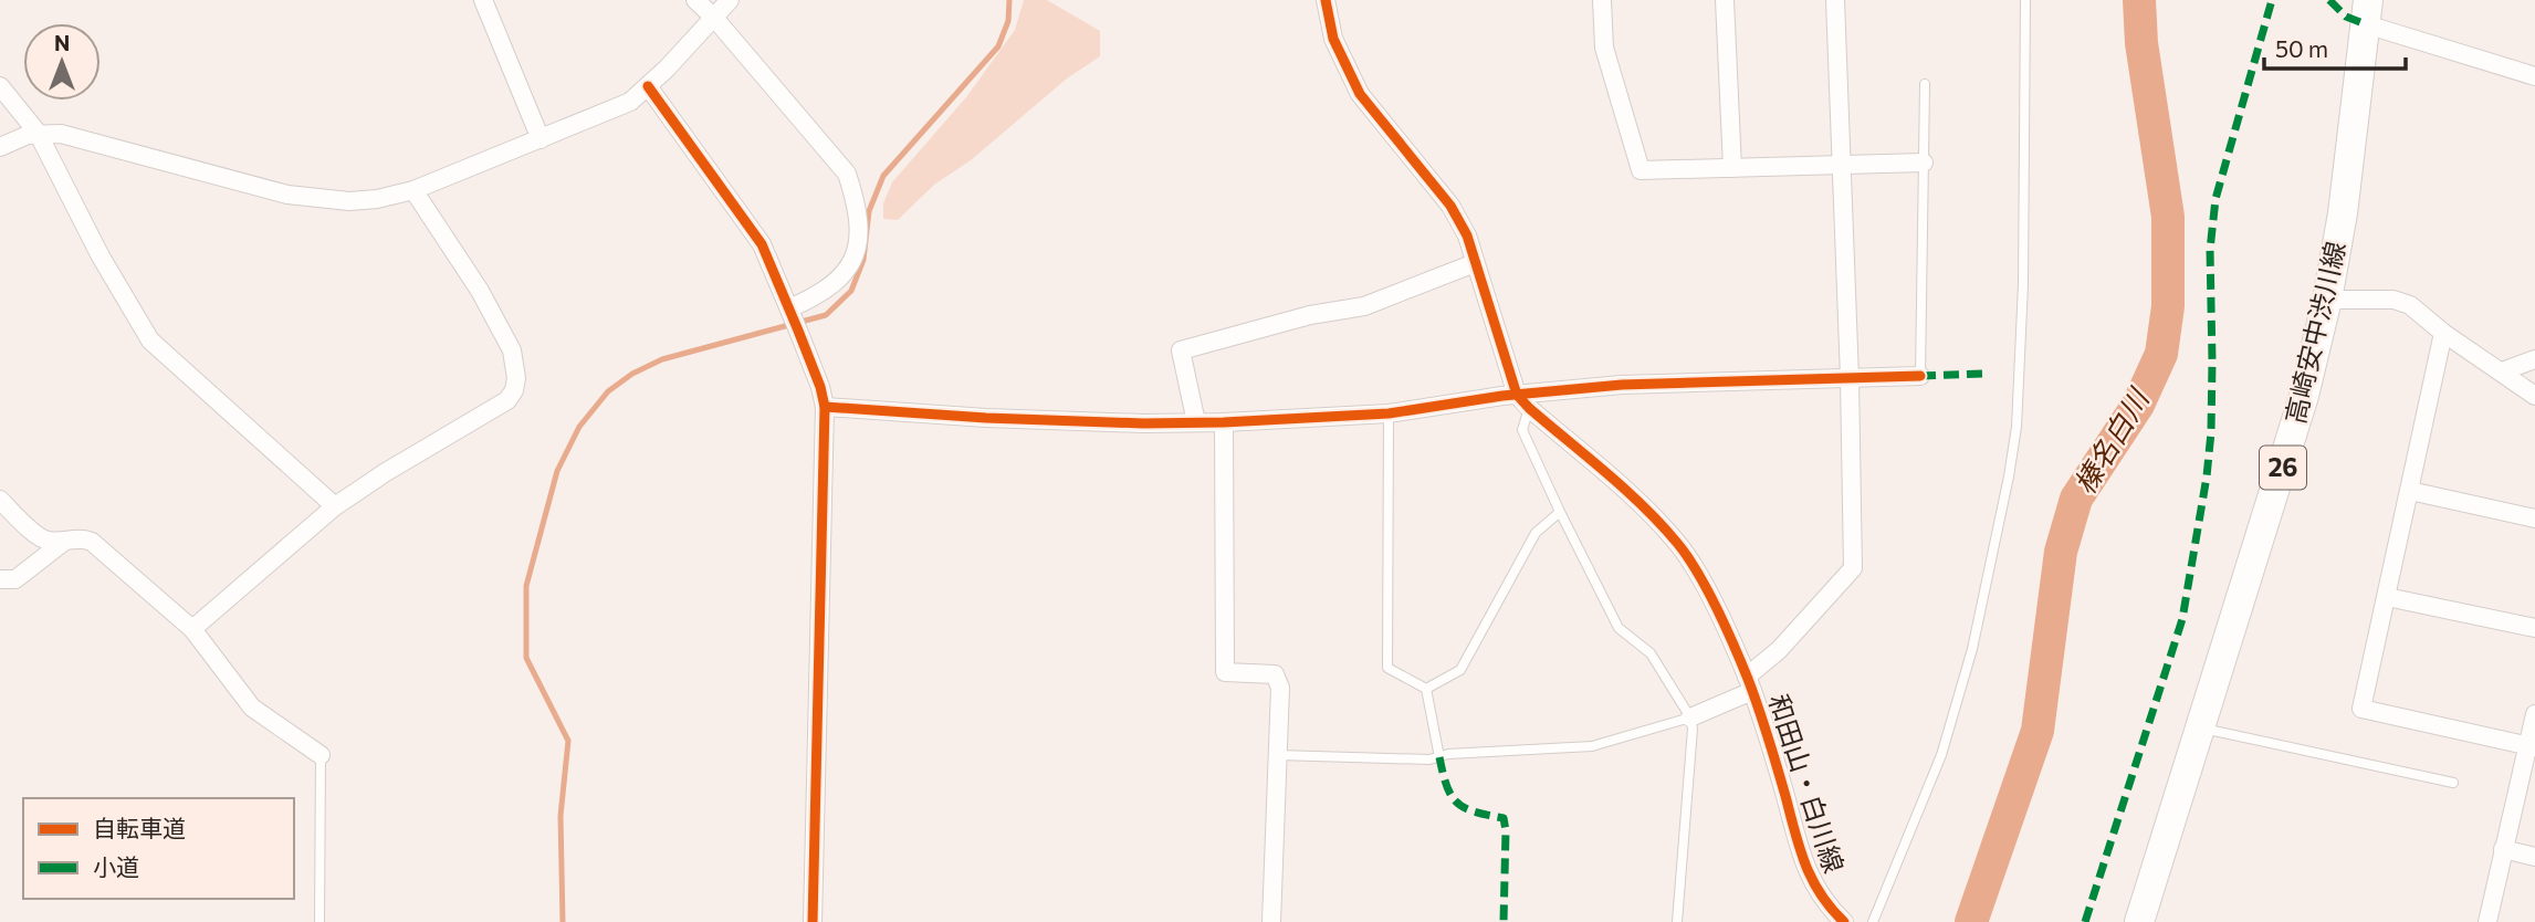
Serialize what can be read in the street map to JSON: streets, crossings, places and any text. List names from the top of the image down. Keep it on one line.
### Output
{"streets":{"main road":["高崎安中渋川線","26"],"street":["和田山・白川線"]},"water":["榛名白川"],"legend":["自転車道","小道"],"scale_bar":"50 m","north":"top"}
